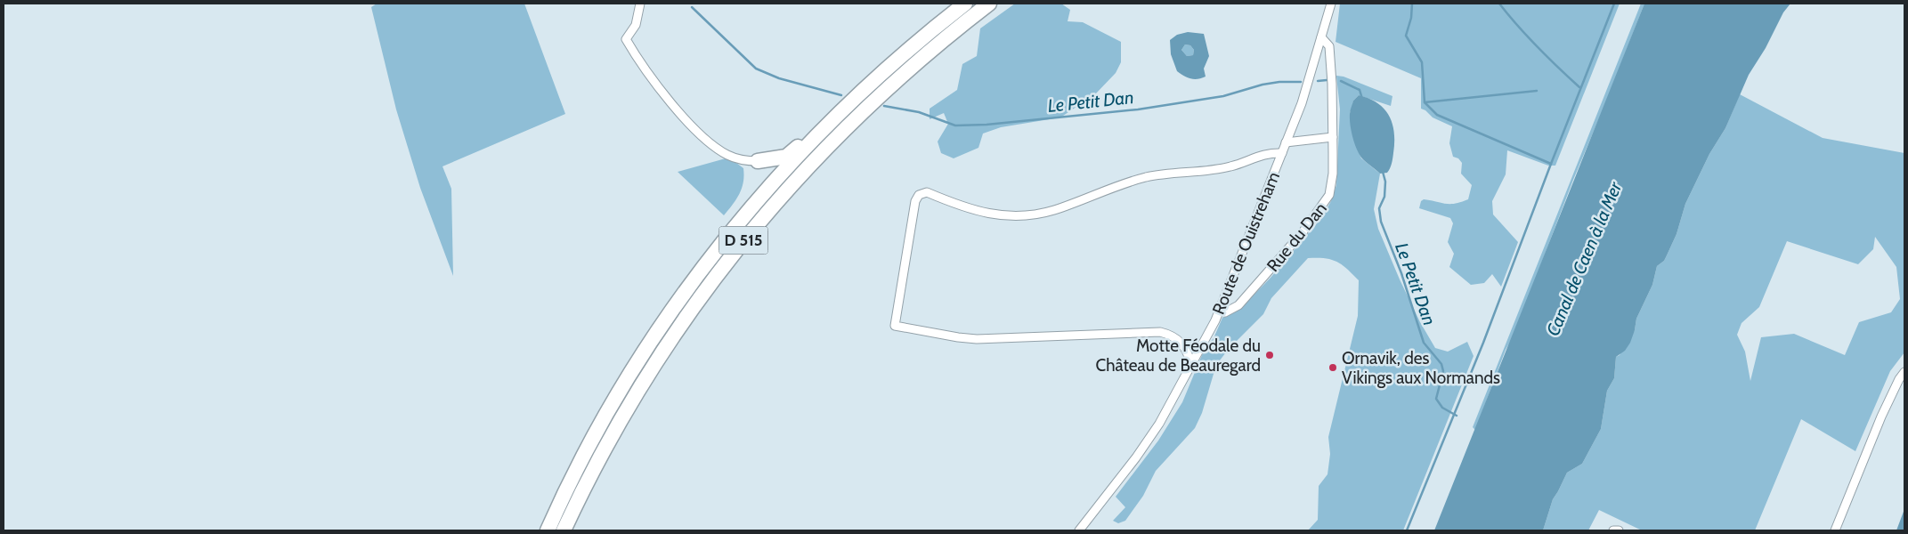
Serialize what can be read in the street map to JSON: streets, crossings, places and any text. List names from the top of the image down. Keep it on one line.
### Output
{"streets":{"highway":["D 515"],"street":["Rue du Dan","Route de Ouistreham"]},"crossings":[["Rue du Dan","Route de Ouistreham"]],"water":["Le Petit Dan","Canal de Caen à la Mer"],"places":["Motte Féodale du Château de Beauregard","Ornavik, des Vikings aux Normands"]}
